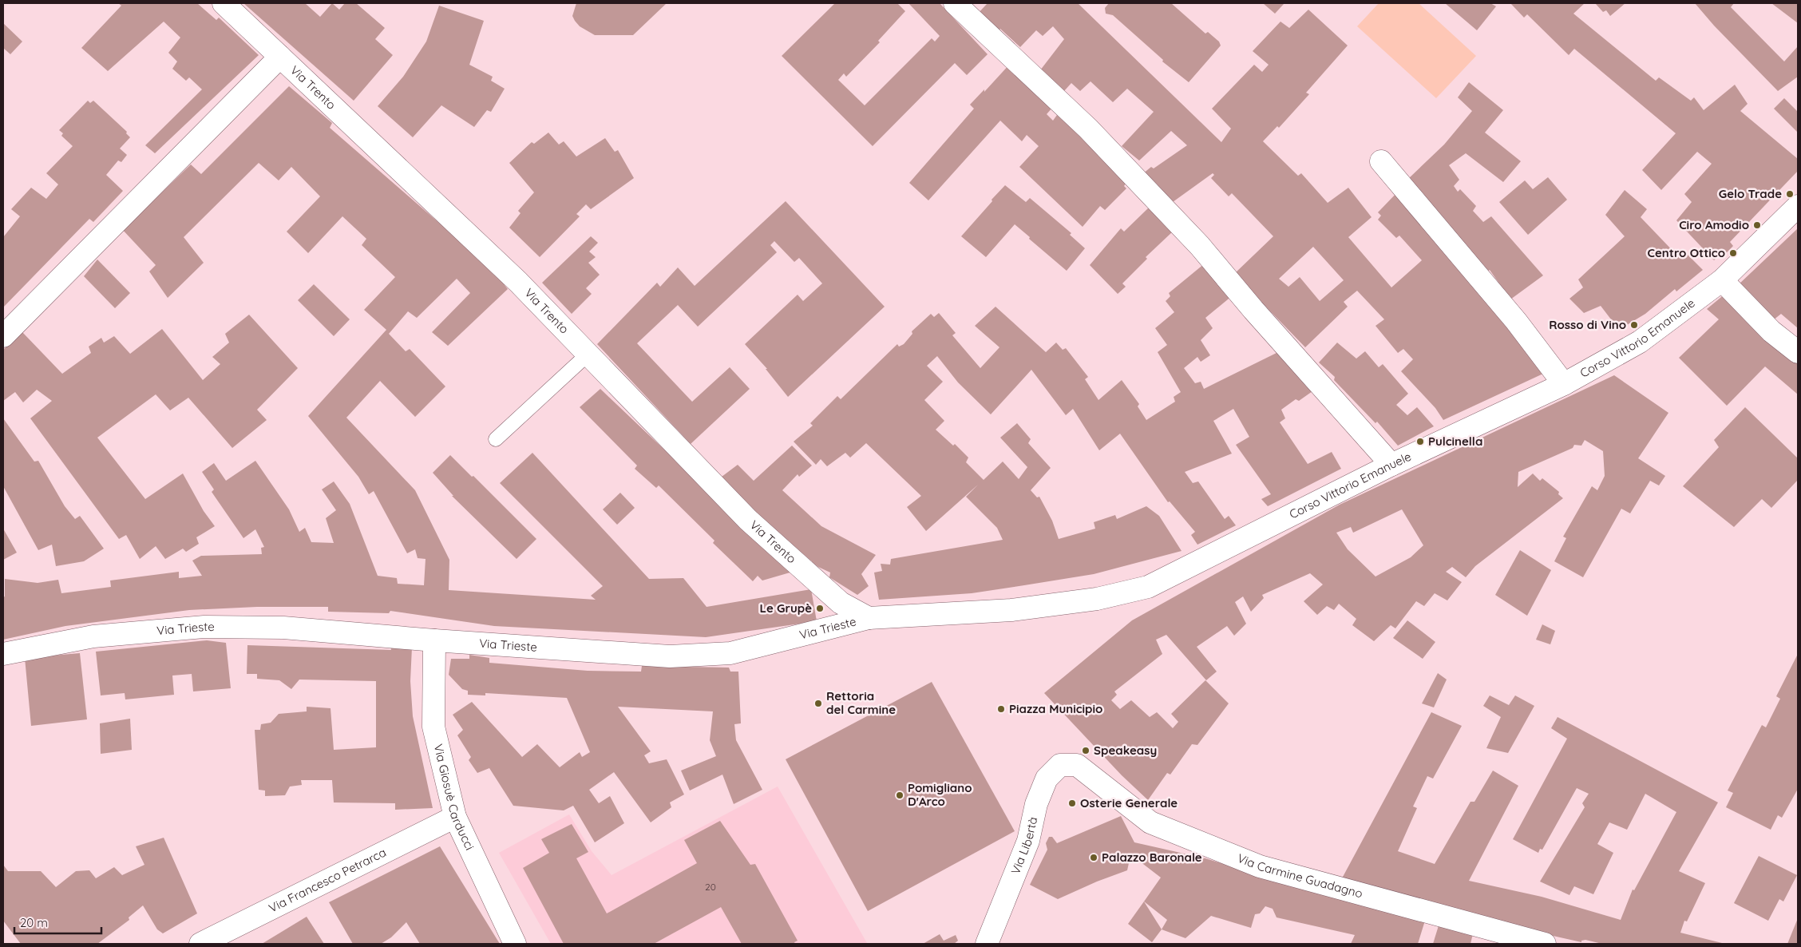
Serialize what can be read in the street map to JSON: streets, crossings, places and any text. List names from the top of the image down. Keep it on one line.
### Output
{"streets":{"street":["Via Trento","Corso Vittorio Emanuele","Via Trieste","Via Giosuè Carducci","Via Libertà","Via Carmine Guadagno","Via Francesco Petrarca"]},"crossings":[["Via Trento","Via Trieste"],["Corso Vittorio Emanuele","Via Trieste"],["Via Trieste","Via Giosuè Carducci"],["Via Giosuè Carducci","Via Francesco Petrarca"],["Via Libertà","Via Carmine Guadagno"]],"places":["Gelo Trade","Ciro Amodio","Centro Ottico","Rosso di Vino","Pulcinella","Le Grupè","Rettoria del Carmine","Piazza Municipio","Speakeasy","Pomigliano D'Arco","Osterie Generale","Palazzo Baronale"],"house_numbers":["20"],"scale_bar":"20 m"}
